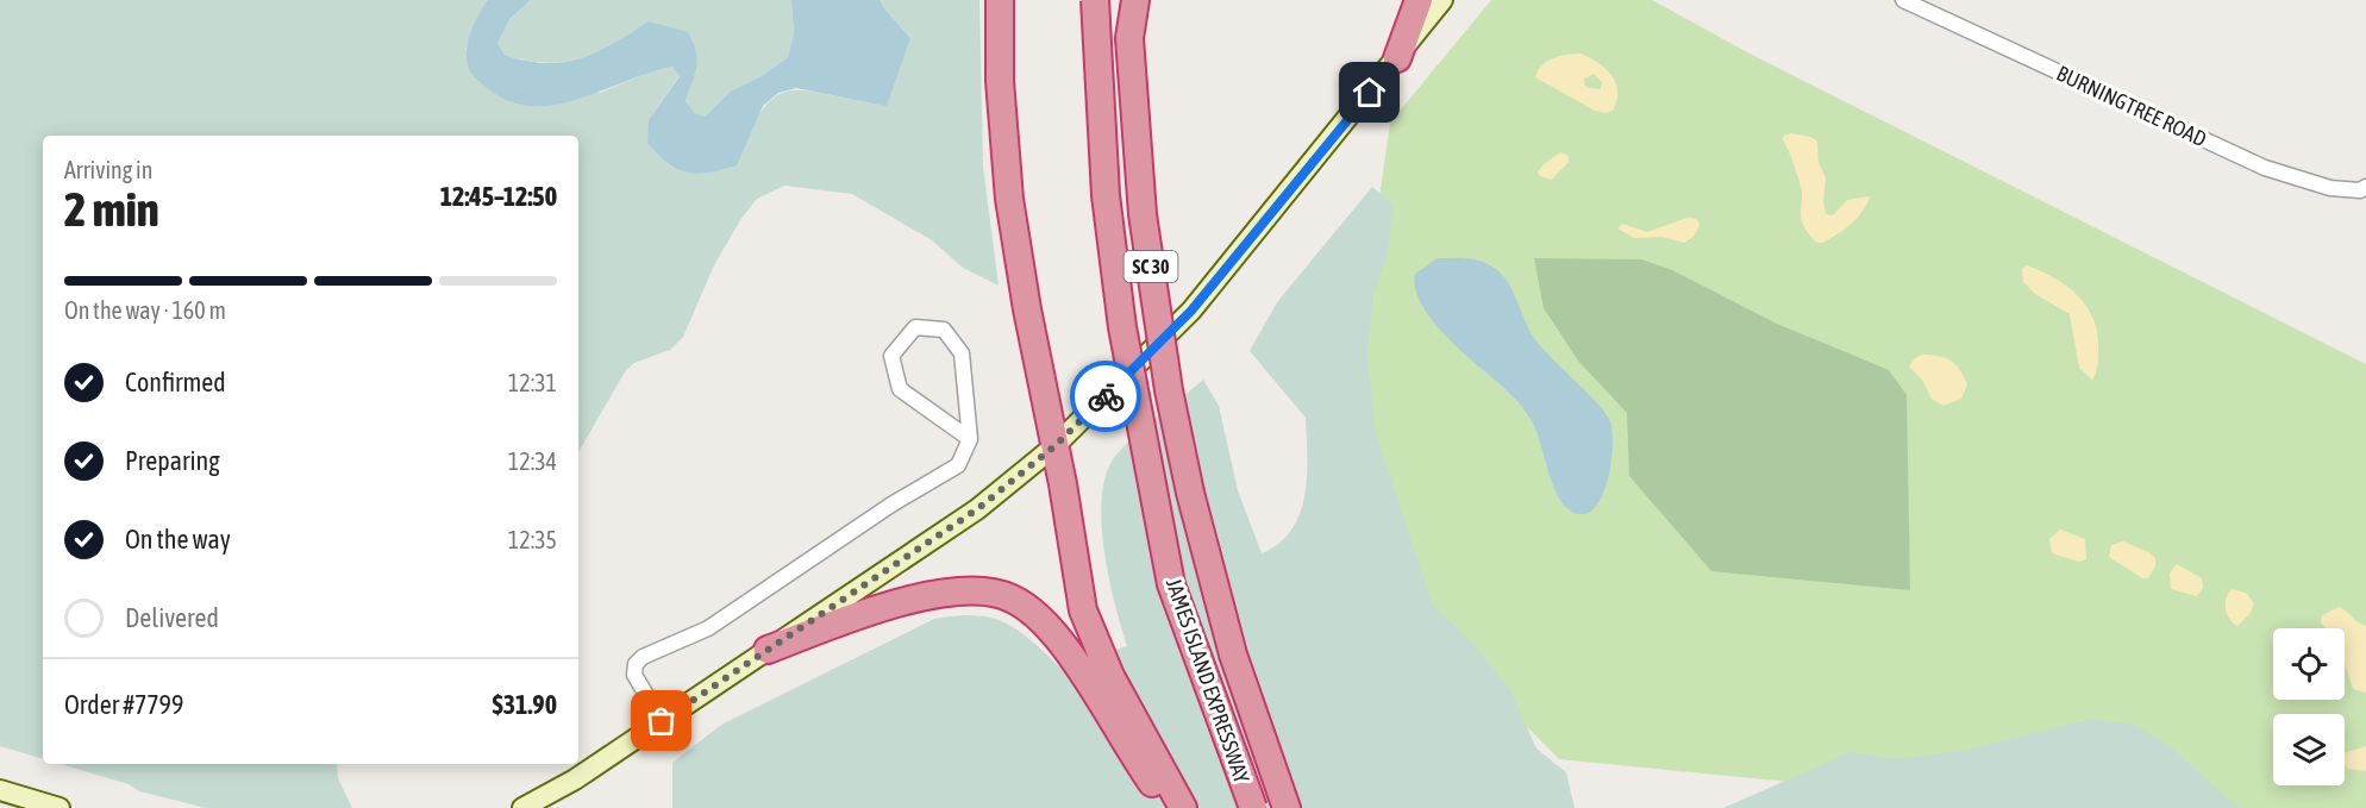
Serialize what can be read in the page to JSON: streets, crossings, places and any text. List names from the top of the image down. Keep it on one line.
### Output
{"streets":{"highway":["SC 30","JAMES ISLAND EXPRESSWAY"],"street":["BURNINGTREE ROAD"]},"page":{"heading":["2 min","Arriving in","12:45–12:50"],"panel":["Order #7799","$31.90"],"bar":"On the way · 160 m","list":[["Confirmed","12:31"],["Preparing","12:34"],["On the way","12:35"],"Delivered"]}}
